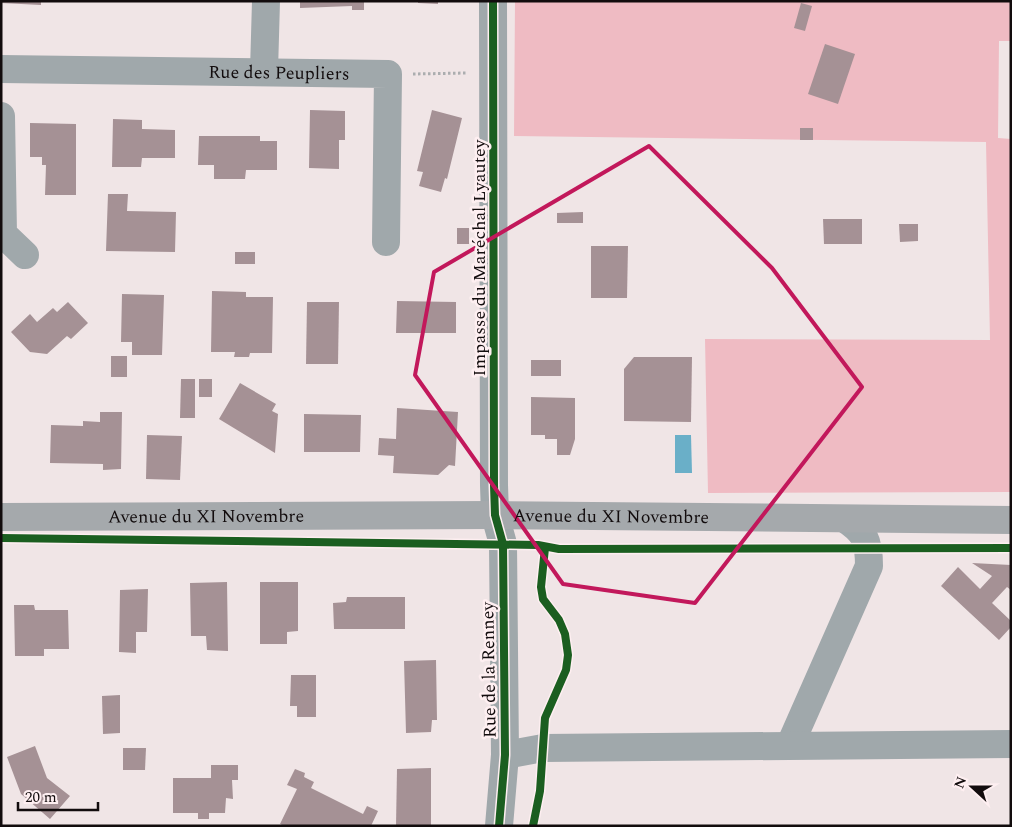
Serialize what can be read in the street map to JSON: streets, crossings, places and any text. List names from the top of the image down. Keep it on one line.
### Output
{"streets":{"main road":["Avenue du XI Novembre"],"street":["Rue des Peupliers","Impasse du Maréchal Lyautey","Rue de la Renney"]},"crossings":[["Impasse du Maréchal Lyautey","Avenue du XI Novembre"],["Impasse du Maréchal Lyautey","Rue de la Renney"],["Avenue du XI Novembre","Rue de la Renney"]],"scale_bar":"20 m","north":"left"}
